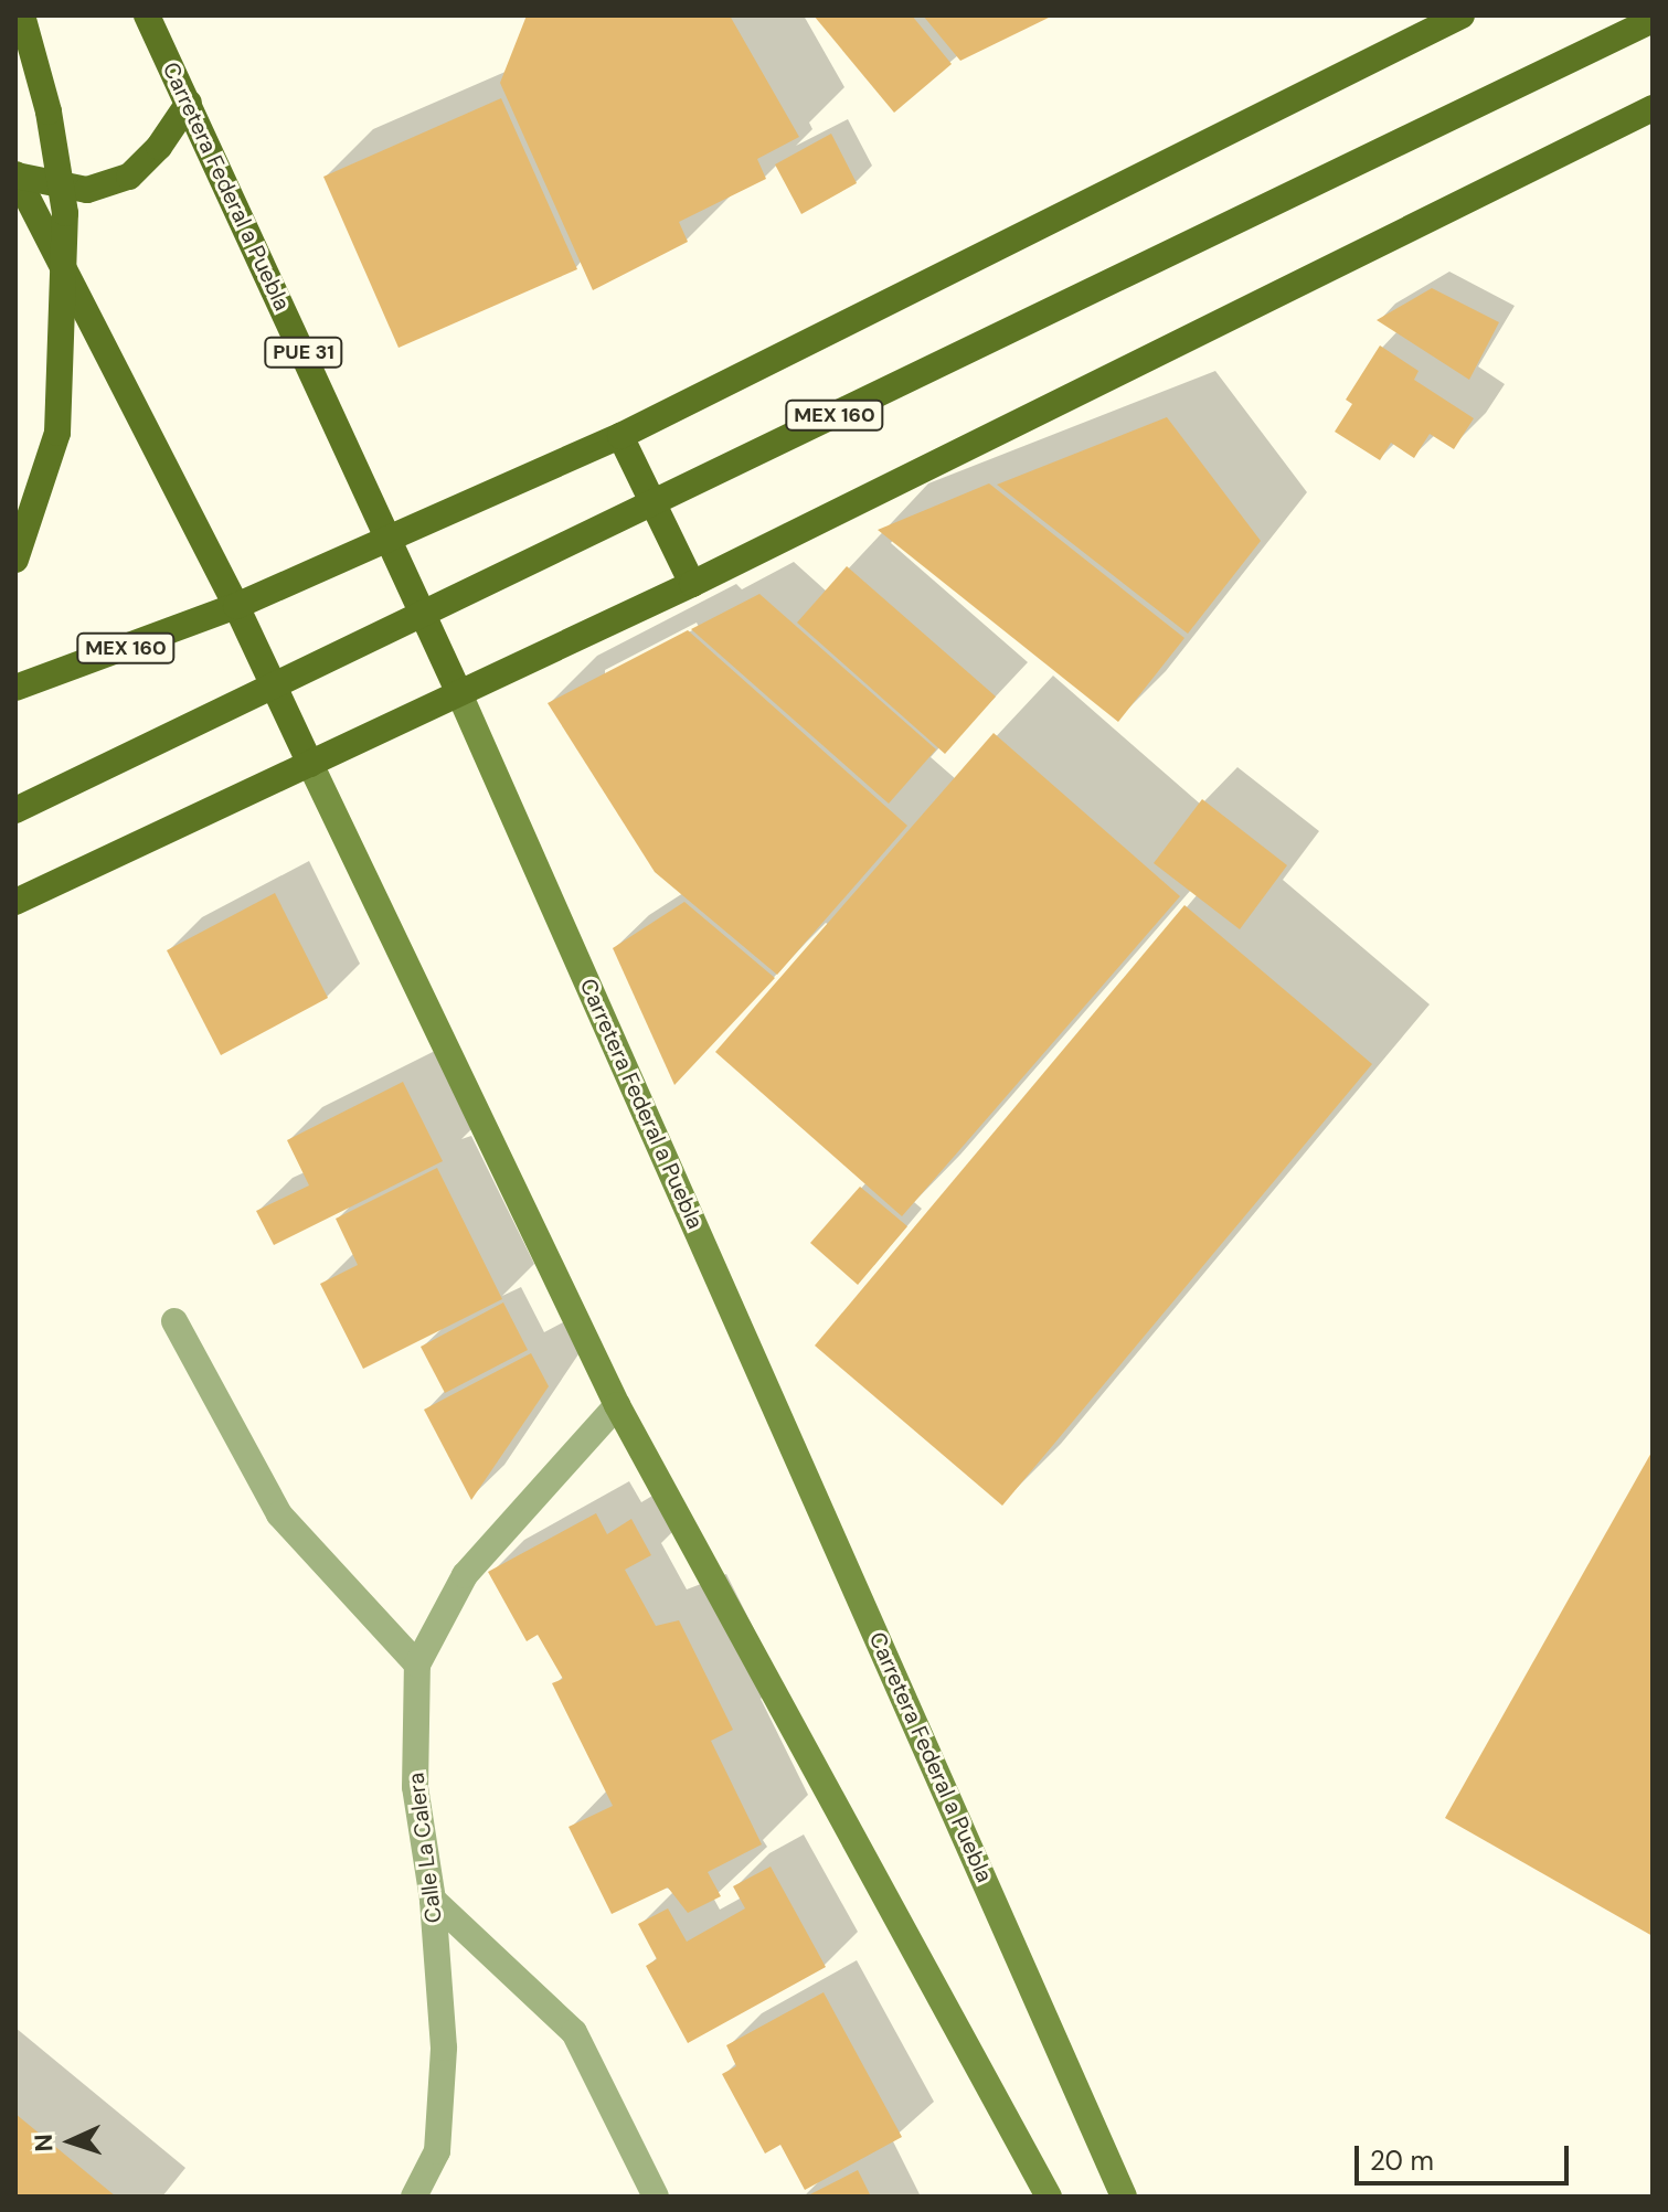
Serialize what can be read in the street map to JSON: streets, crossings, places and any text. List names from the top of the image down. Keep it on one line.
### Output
{"streets":{"main road":["Carretera Federal a Puebla","PUE 31","MEX 160"],"street":["Calle La Calera"]},"crossings":[["Carretera Federal a Puebla","MEX 160"]],"scale_bar":"20 m","north":"left"}
